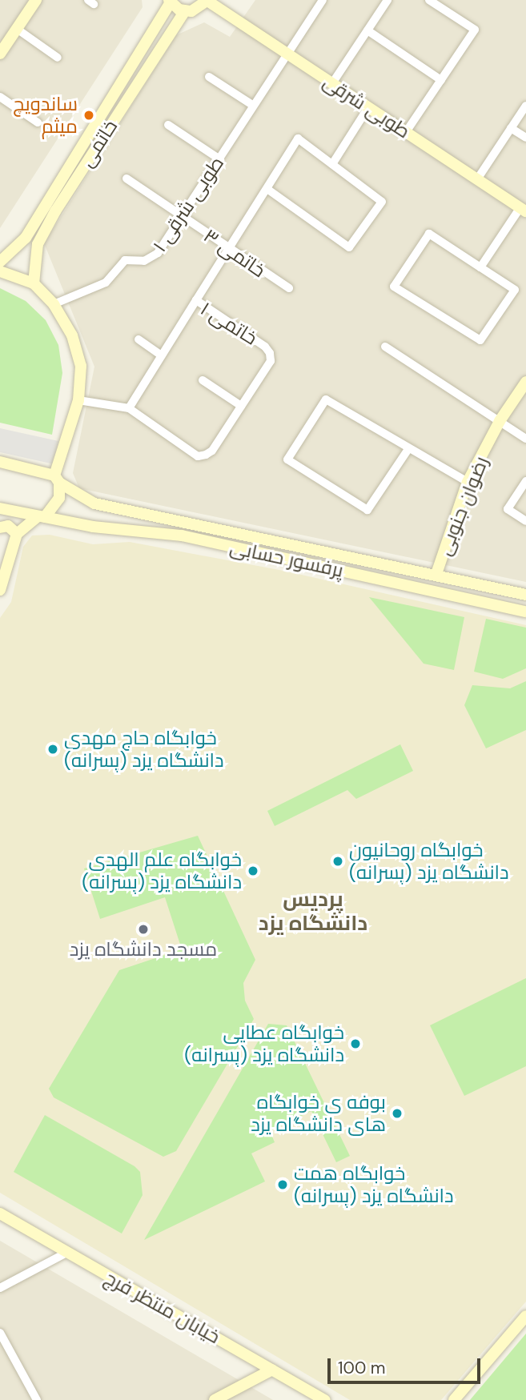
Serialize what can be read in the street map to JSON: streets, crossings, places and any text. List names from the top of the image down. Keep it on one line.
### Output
{"streets":{"main road":["طوبی شرقی","خاتمی","رضوان جنوبی","پرفسور حسابی","خیابان منتظر فرج"],"street":["طوبی شرقی ۱","خاتمی ۳","خاتمی ۱"]},"crossings":[["طوبی شرقی","طوبی شرقی ۱"],["طوبی شرقی ۱","خاتمی ۳"],["رضوان جنوبی","پرفسور حسابی"]],"districts":["پردیس دانشگاه یزد"],"places":["ساندویچ میثم","خوابگاه حاج مهدی (پسرانه) دانشگاه یزد","خوابگاه روحانیون (پسرانه) دانشگاه یزد","خوابگاه علم الهدی (پسرانه) دانشگاه یزد","مسجد دانشگاه یزد","خوابگاه عطایی (پسرانه) دانشگاه یزد","بوفه ی خوابگاه های دانشگاه یزد","خوابگاه همت (پسرانه) دانشگاه یزد"],"scale_bar":"100 m"}
